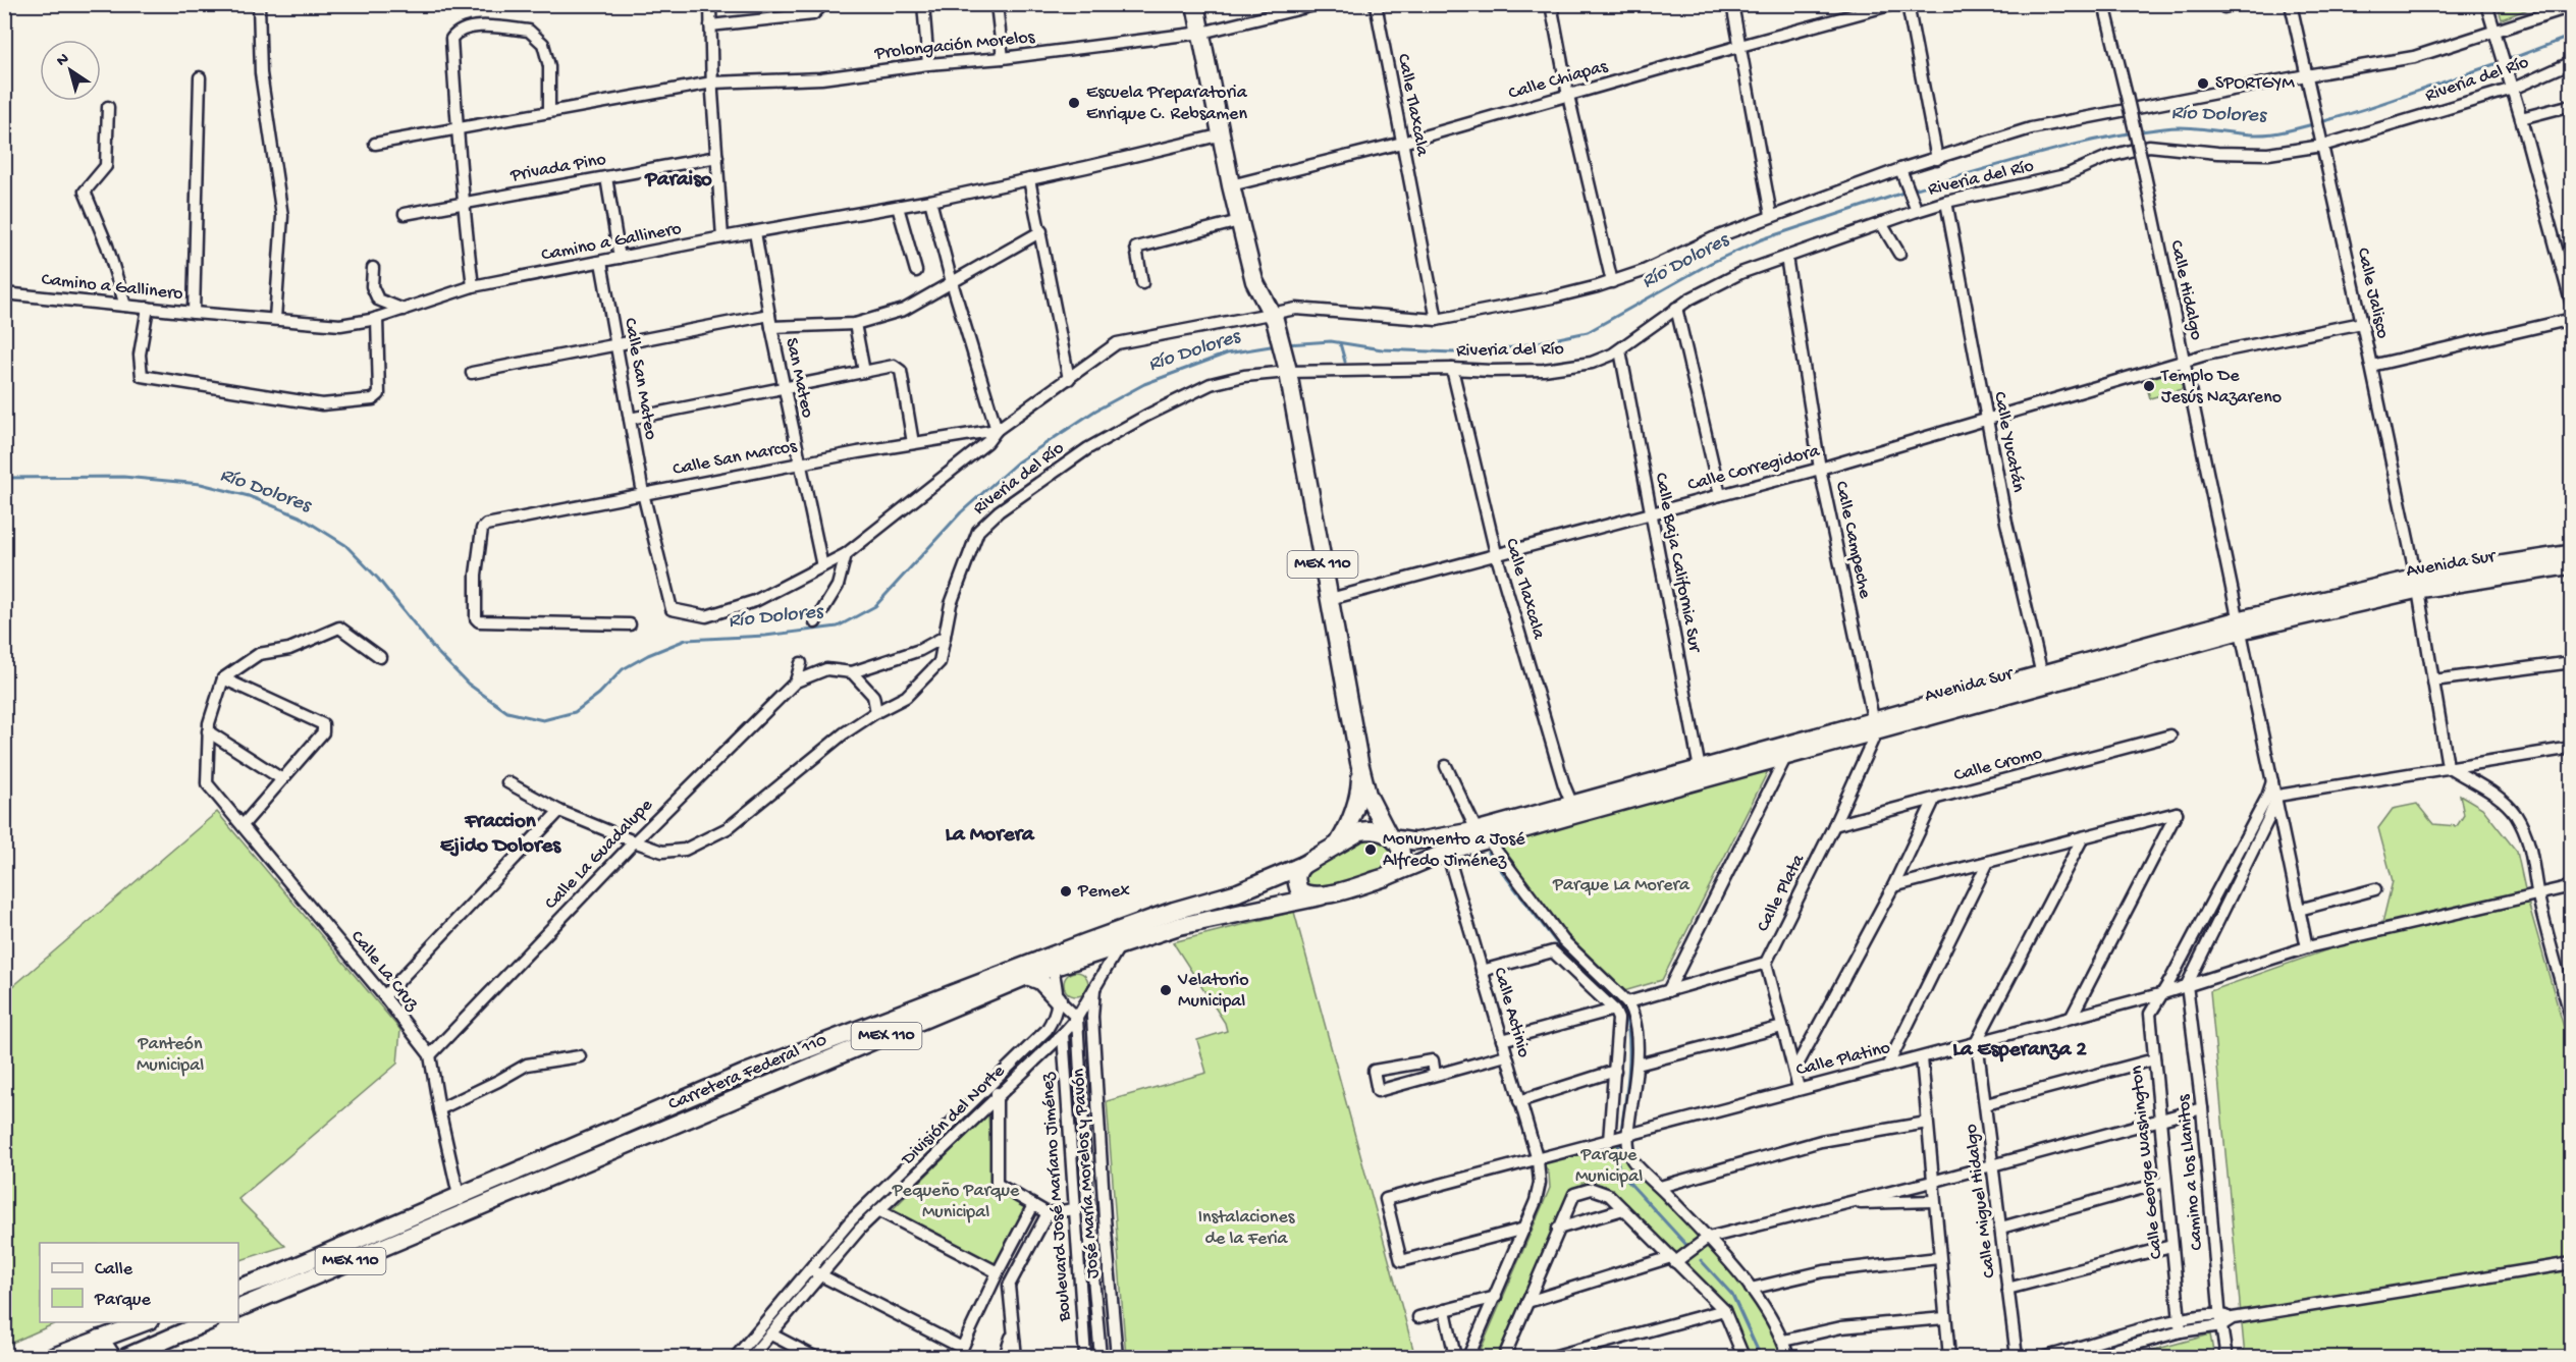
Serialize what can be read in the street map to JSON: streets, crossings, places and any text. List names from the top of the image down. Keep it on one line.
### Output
{"streets":{"main road":["MEX 110","Avenida Sur","Carretera Federal 110"],"street":["Prolongación Morelos","Riveria del Río","Calle Chiapas","Calle Tlaxcala","Privada Pino","Camino a Gallinero","Calle Hidalgo","Calle Jalisco","San Mateo","Calle San Mateo","Calle Yucatán","Calle San Marcos","Calle Corregidora","Calle Campeche","Calle Baja California Sur","Calle Cromo","Calle La Guadalupe","Calle Plata","Calle La Cruz","Calle Actinio","Calle Platino","División del Norte","Calle George Washington","Camino a los Llanitos","José María Morelos y Pavón","Boulevard José Maríano Jiménez","Calle Miguel Hidalgo"]},"crossings":[["Prolongación Morelos","MEX 110"],["Riveria del Río","Calle Tlaxcala"],["Riveria del Río","Calle Jalisco"],["Riveria del Río","San Mateo"],["Riveria del Río","Calle San Mateo"],["Riveria del Río","Calle Yucatán"],["Riveria del Río","Calle San Marcos"],["Riveria del Río","Calle Campeche"],["Riveria del Río","Calle Baja California Sur"],["Riveria del Río","MEX 110"],["Riveria del Río","Calle La Guadalupe"],["Calle Chiapas","Calle Tlaxcala"],["Calle Chiapas","MEX 110"],["Calle Tlaxcala","Calle Corregidora"],["Calle Tlaxcala","Avenida Sur"],["Camino a Gallinero","San Mateo"],["Camino a Gallinero","Calle San Mateo"],["Camino a Gallinero","MEX 110"],["Calle Hidalgo","Calle Corregidora"],["Calle Hidalgo","Avenida Sur"],["Calle Hidalgo","Calle Platino"],["Calle Hidalgo","Calle George Washington"],["Calle Jalisco","Calle Corregidora"],["Calle Jalisco","Avenida Sur"],["San Mateo","Calle San Marcos"],["Calle San Mateo","Calle San Marcos"],["Calle Yucatán","Calle Corregidora"],["Calle Yucatán","Avenida Sur"],["Calle Corregidora","Calle Campeche"],["Calle Corregidora","Calle Baja California Sur"],["Calle Corregidora","MEX 110"],["Calle Campeche","Avenida Sur"],["Calle Campeche","Calle Plata"],["Calle Baja California Sur","Avenida Sur"],["MEX 110","Avenida Sur"],["MEX 110","Carretera Federal 110"],["Avenida Sur","Calle Plata"],["Avenida Sur","Calle Actinio"],["Calle Cromo","Calle Plata"],["Calle La Guadalupe","Calle La Cruz"],["Calle La Cruz","Carretera Federal 110"],["Calle Actinio","Calle Platino"],["Calle Platino","Calle George Washington"],["Calle Platino","Camino a los Llanitos"],["Calle Platino","Calle Miguel Hidalgo"],["Carretera Federal 110","División del Norte"],["División del Norte","José María Morelos y Pavón"],["División del Norte","Boulevard José Maríano Jiménez"]],"districts":["Paraiso","Fraccion Ejido Dolores","La Morera","La Esperanza 2"],"water":["Río Dolores"],"parks":["Parque La Morera","Panteón Municipal","Parque Municipal","Pequeño Parque Municipal","Instalaciones de la Feria"],"places":["SPORTGYM","Escuela Preparatoria Enrique C. Rebsamen","Templo De Jesús Nazareno","Monumento a José Alfredo Jiménez","Pemex","Velatorio Municipal"],"legend":["Calle","Parque"],"north":"top left"}
